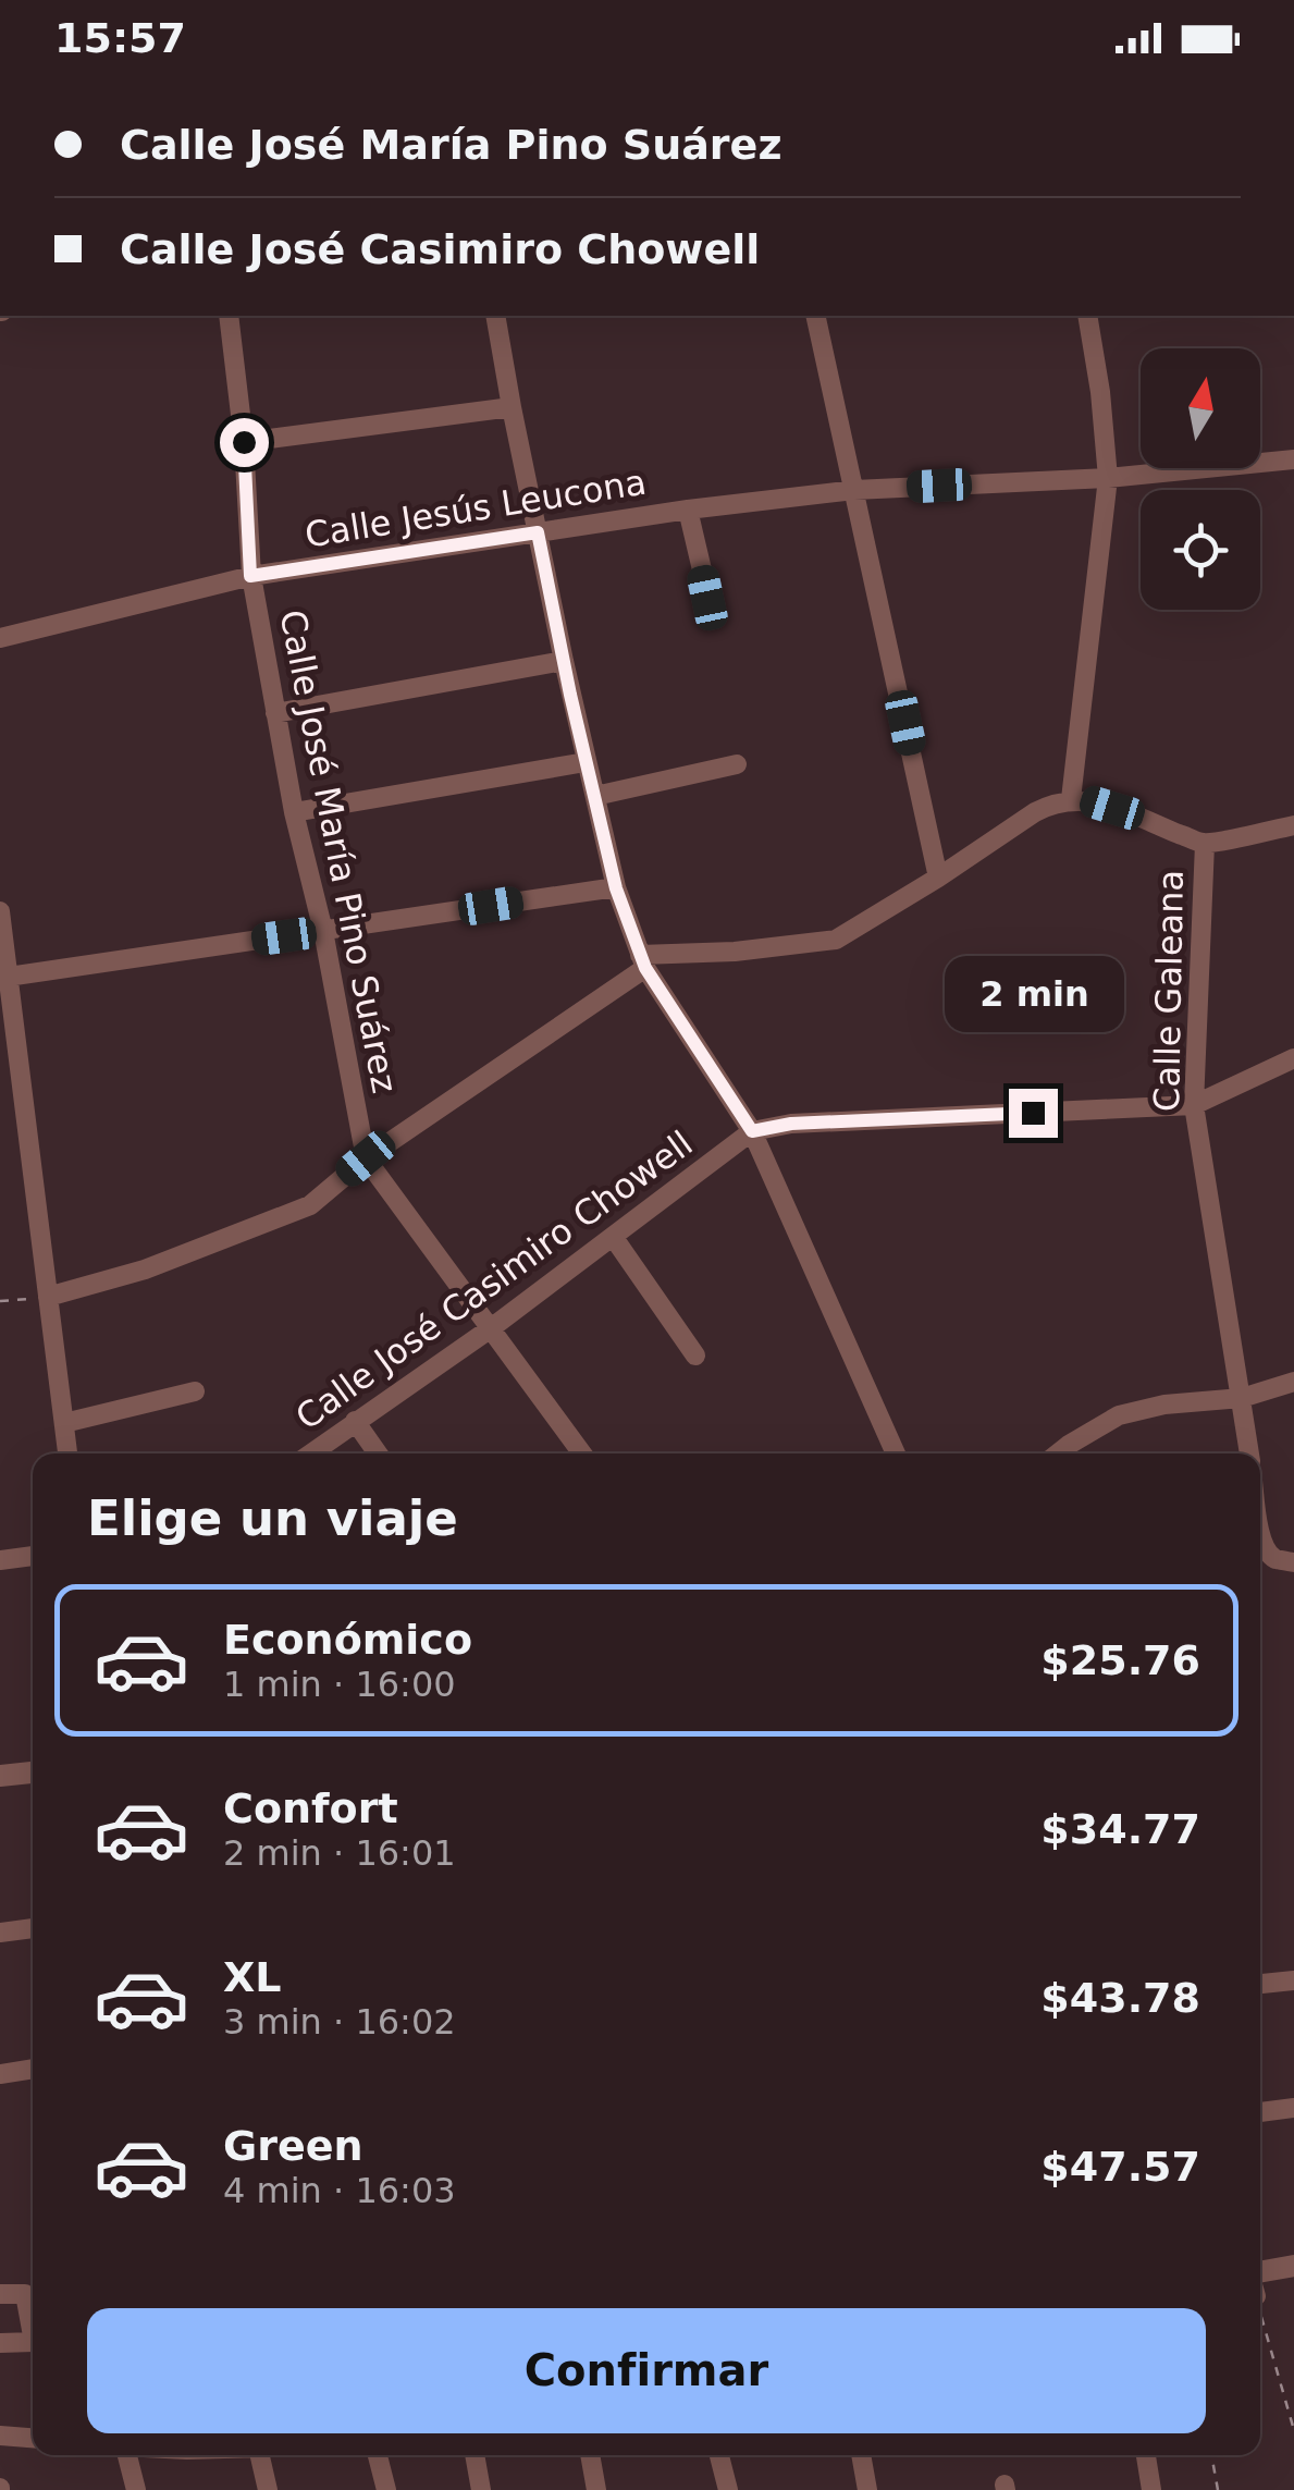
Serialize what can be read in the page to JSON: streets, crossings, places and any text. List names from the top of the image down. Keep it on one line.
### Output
{"streets":{"street":["Calle Jesús Leucona","Calle José María Pino Suárez","Calle Galeana","Calle José Casimiro Chowell"]},"crossings":[["Calle Jesús Leucona","Calle José María Pino Suárez"],["Calle José María Pino Suárez","Calle José Casimiro Chowell"],["Calle Galeana","Calle José Casimiro Chowell"]],"north":"top","page":{"status":"15:57","banner":["Calle José María Pino Suárez","Calle José Casimiro Chowell"],"bubble":"2 min","heading":"Elige un viaje","list":[{"name":"Económico","note":"1 min · 16:00","value":"$25.76"},{"name":"Confort","note":"2 min · 16:01","value":"$34.77"},{"name":"XL","note":"3 min · 16:02","value":"$43.78"},{"name":"Green","note":"4 min · 16:03","value":"$47.57"}],"buttons":"Confirmar"}}
